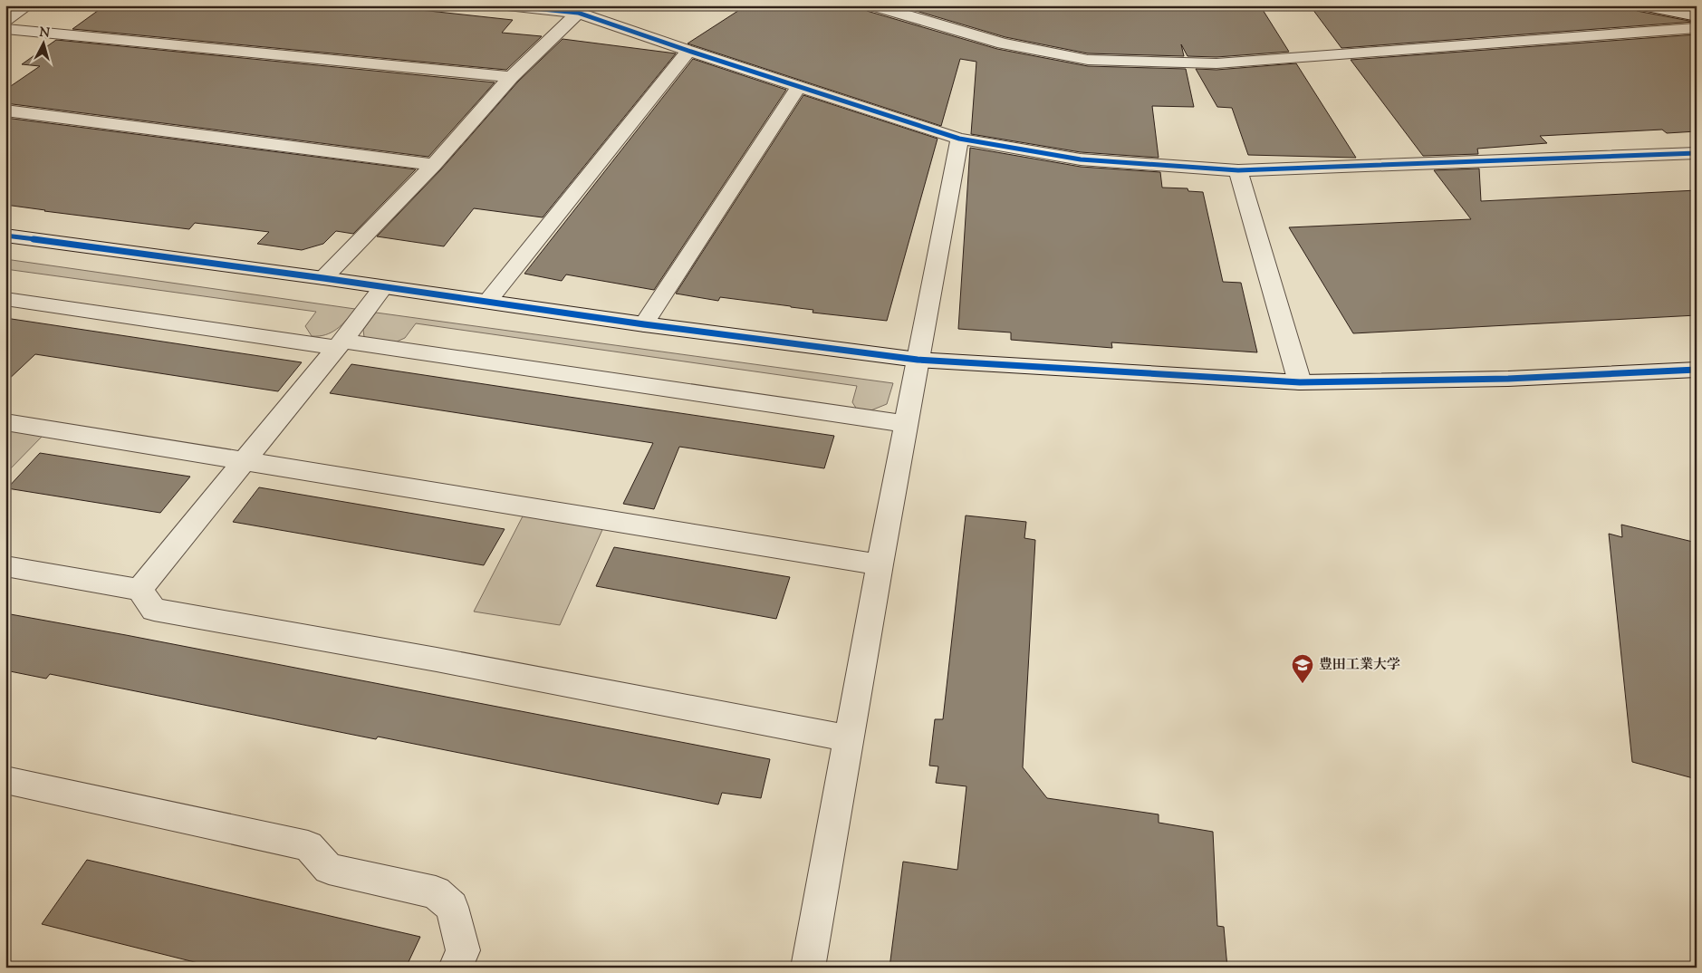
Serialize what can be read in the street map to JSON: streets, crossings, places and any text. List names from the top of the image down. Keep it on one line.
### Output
{"places":{"school or university":["豊田工業大学"]},"north":"top"}
